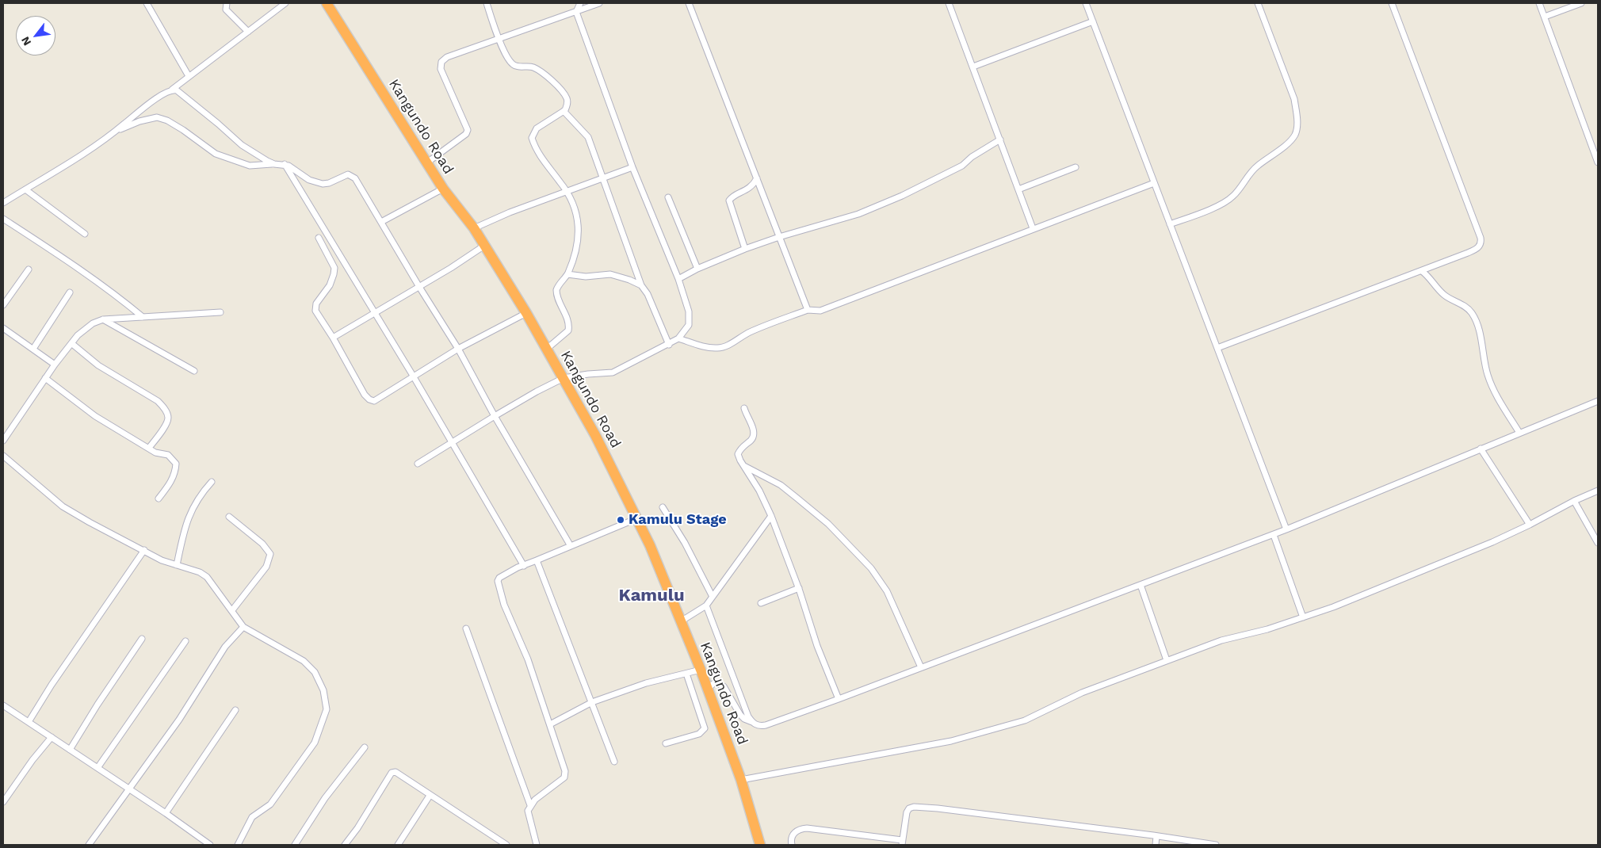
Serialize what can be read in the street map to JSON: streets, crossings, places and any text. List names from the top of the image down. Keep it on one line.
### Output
{"streets":{"highway":["Kangundo Road"]},"districts":["Kamulu"],"places":["Kamulu Stage"],"north":"bottom left"}
